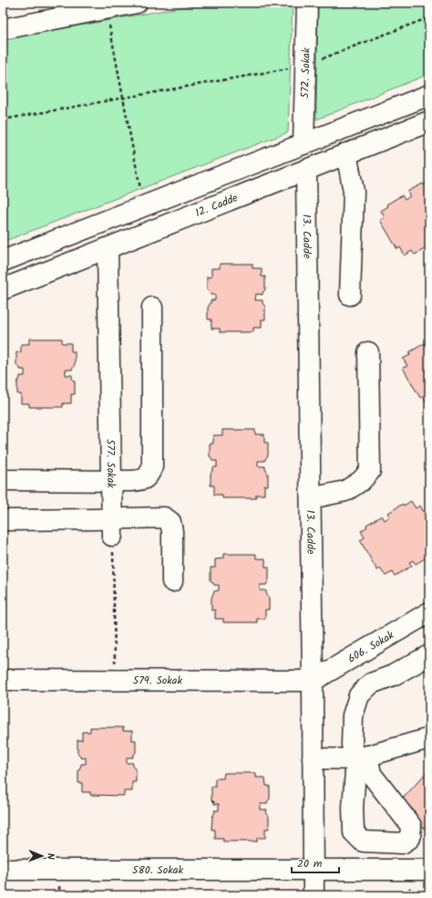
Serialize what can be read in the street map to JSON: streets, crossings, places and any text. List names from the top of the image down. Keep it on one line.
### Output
{"streets":{"street":["572. Sokak","12. Cadde","13. Cadde","577. Sokak","606. Sokak","579. Sokak","580. Sokak"]},"crossings":[["12. Cadde","13. Cadde"],["12. Cadde","577. Sokak"],["13. Cadde","606. Sokak"],["13. Cadde","579. Sokak"],["13. Cadde","580. Sokak"],["606. Sokak","579. Sokak"]],"scale_bar":"20 m","north":"right"}
